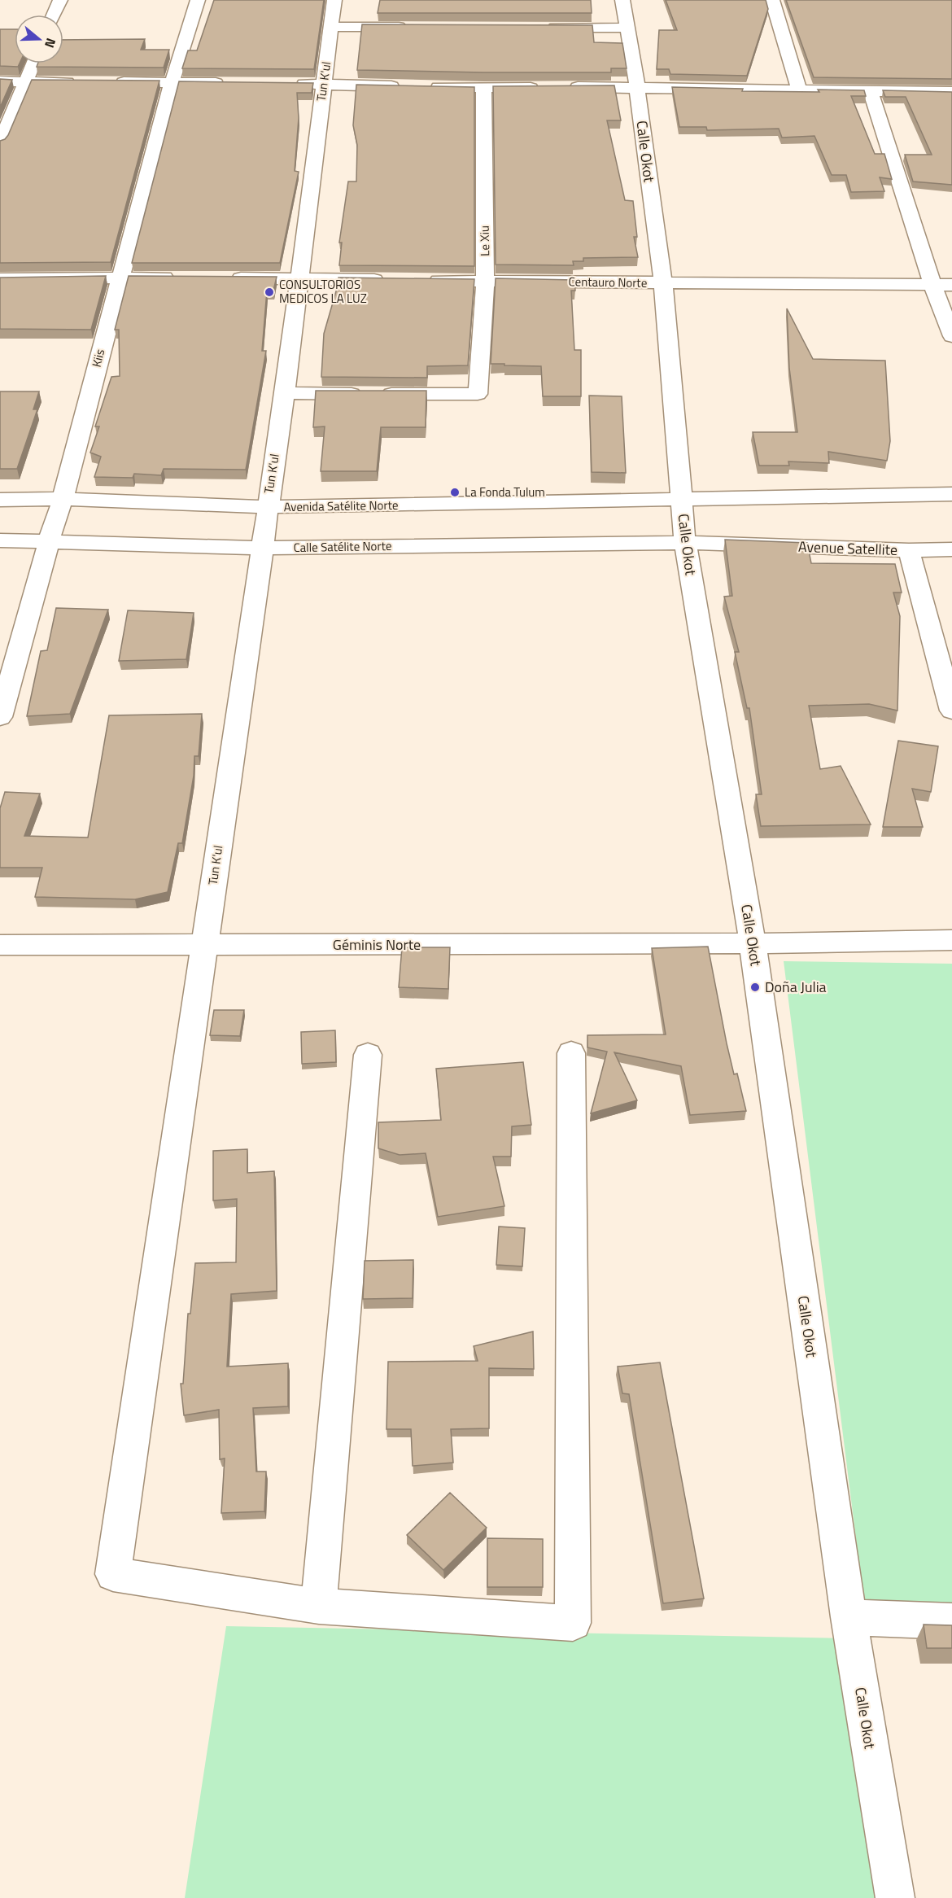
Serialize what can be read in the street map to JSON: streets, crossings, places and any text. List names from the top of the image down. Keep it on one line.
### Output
{"streets":{"street":["Tun K'ul","Calle Okot","Le Xiu","Centauro Norte","Kiis","Avenida Satélite Norte","Calle Satélite Norte","Avenue Satellite","Géminis Norte"]},"crossings":[["Tun K'ul","Le Xiu"],["Tun K'ul","Avenida Satélite Norte"],["Tun K'ul","Calle Satélite Norte"],["Tun K'ul","Géminis Norte"],["Calle Okot","Centauro Norte"],["Calle Okot","Avenida Satélite Norte"],["Calle Okot","Calle Satélite Norte"],["Calle Okot","Avenue Satellite"],["Calle Okot","Géminis Norte"],["Le Xiu","Centauro Norte"],["Kiis","Avenida Satélite Norte"],["Kiis","Calle Satélite Norte"],["Calle Satélite Norte","Avenue Satellite"]],"places":["CONSULTORIOS MEDICOS LA LUZ","La Fonda Tulum","Doña Julia"],"north":"right"}
